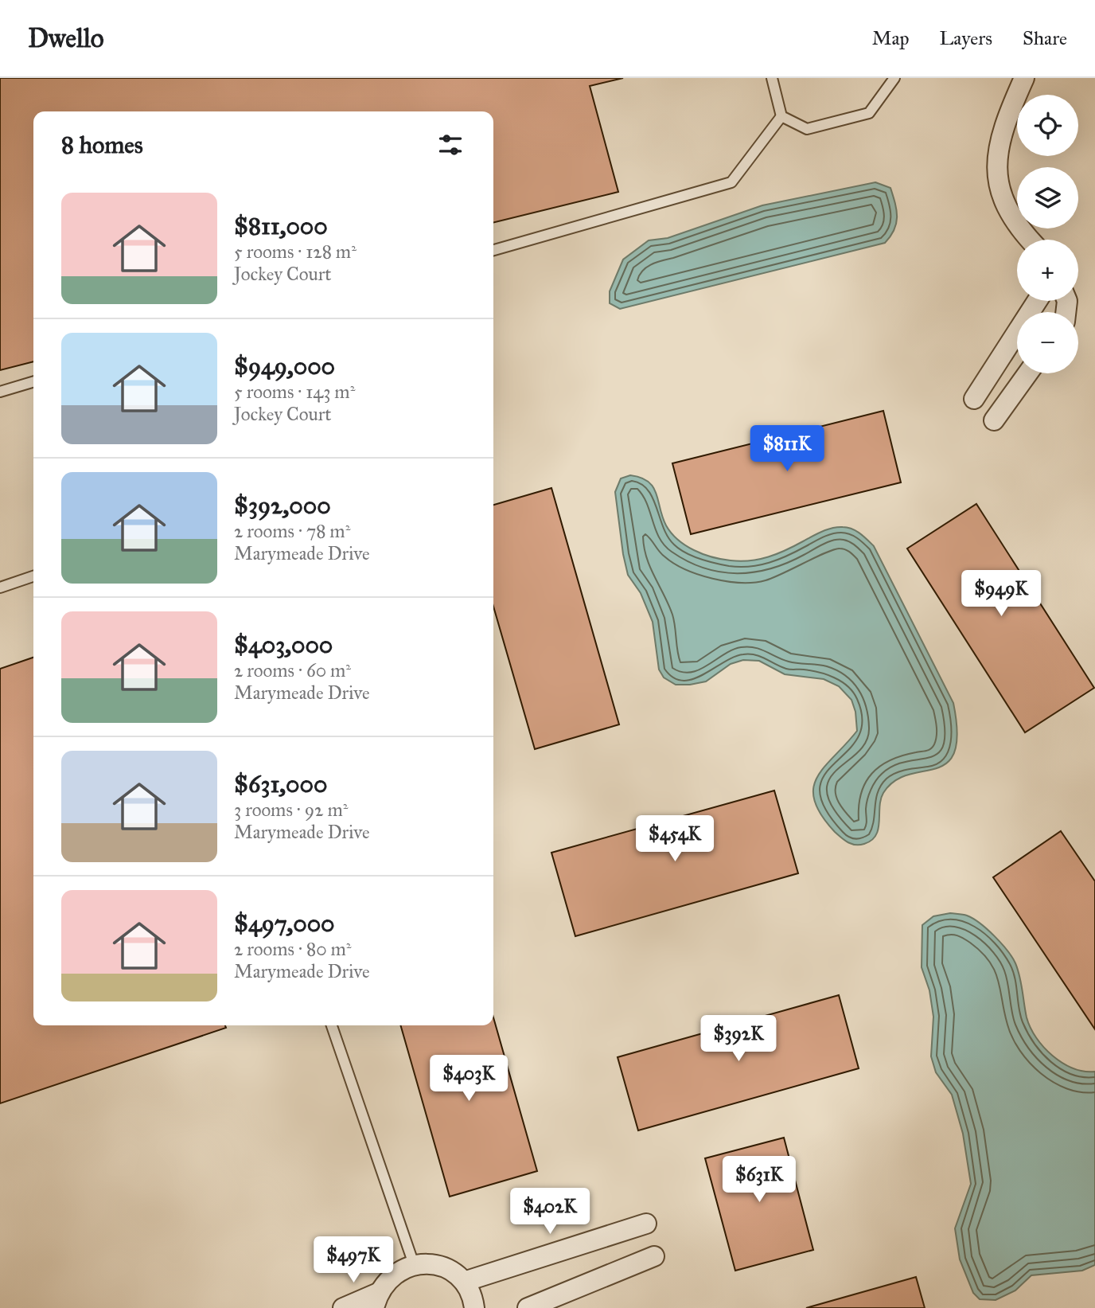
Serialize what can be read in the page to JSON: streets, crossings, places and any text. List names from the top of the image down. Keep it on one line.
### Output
{"page":{"header":"Dwello","nav":["Map","Layers","Share"],"map_buttons":["+","−"],"heading":"8 homes","list":[{"name":"$811,000","note":"5 rooms · 128 m² · Jockey Court"},{"name":"$949,000","note":"5 rooms · 143 m² · Jockey Court"},{"name":"$392,000","note":"2 rooms · 78 m² · Marymeade Drive"},{"name":"$403,000","note":"2 rooms · 60 m² · Marymeade Drive"},{"name":"$631,000","note":"3 rooms · 92 m² · Marymeade Drive"},{"name":"$497,000","note":"2 rooms · 80 m² · Marymeade Drive"}],"price":["$811K","$949K","$454K","$392K","$403K","$631K","$402K","$497K"]}}
